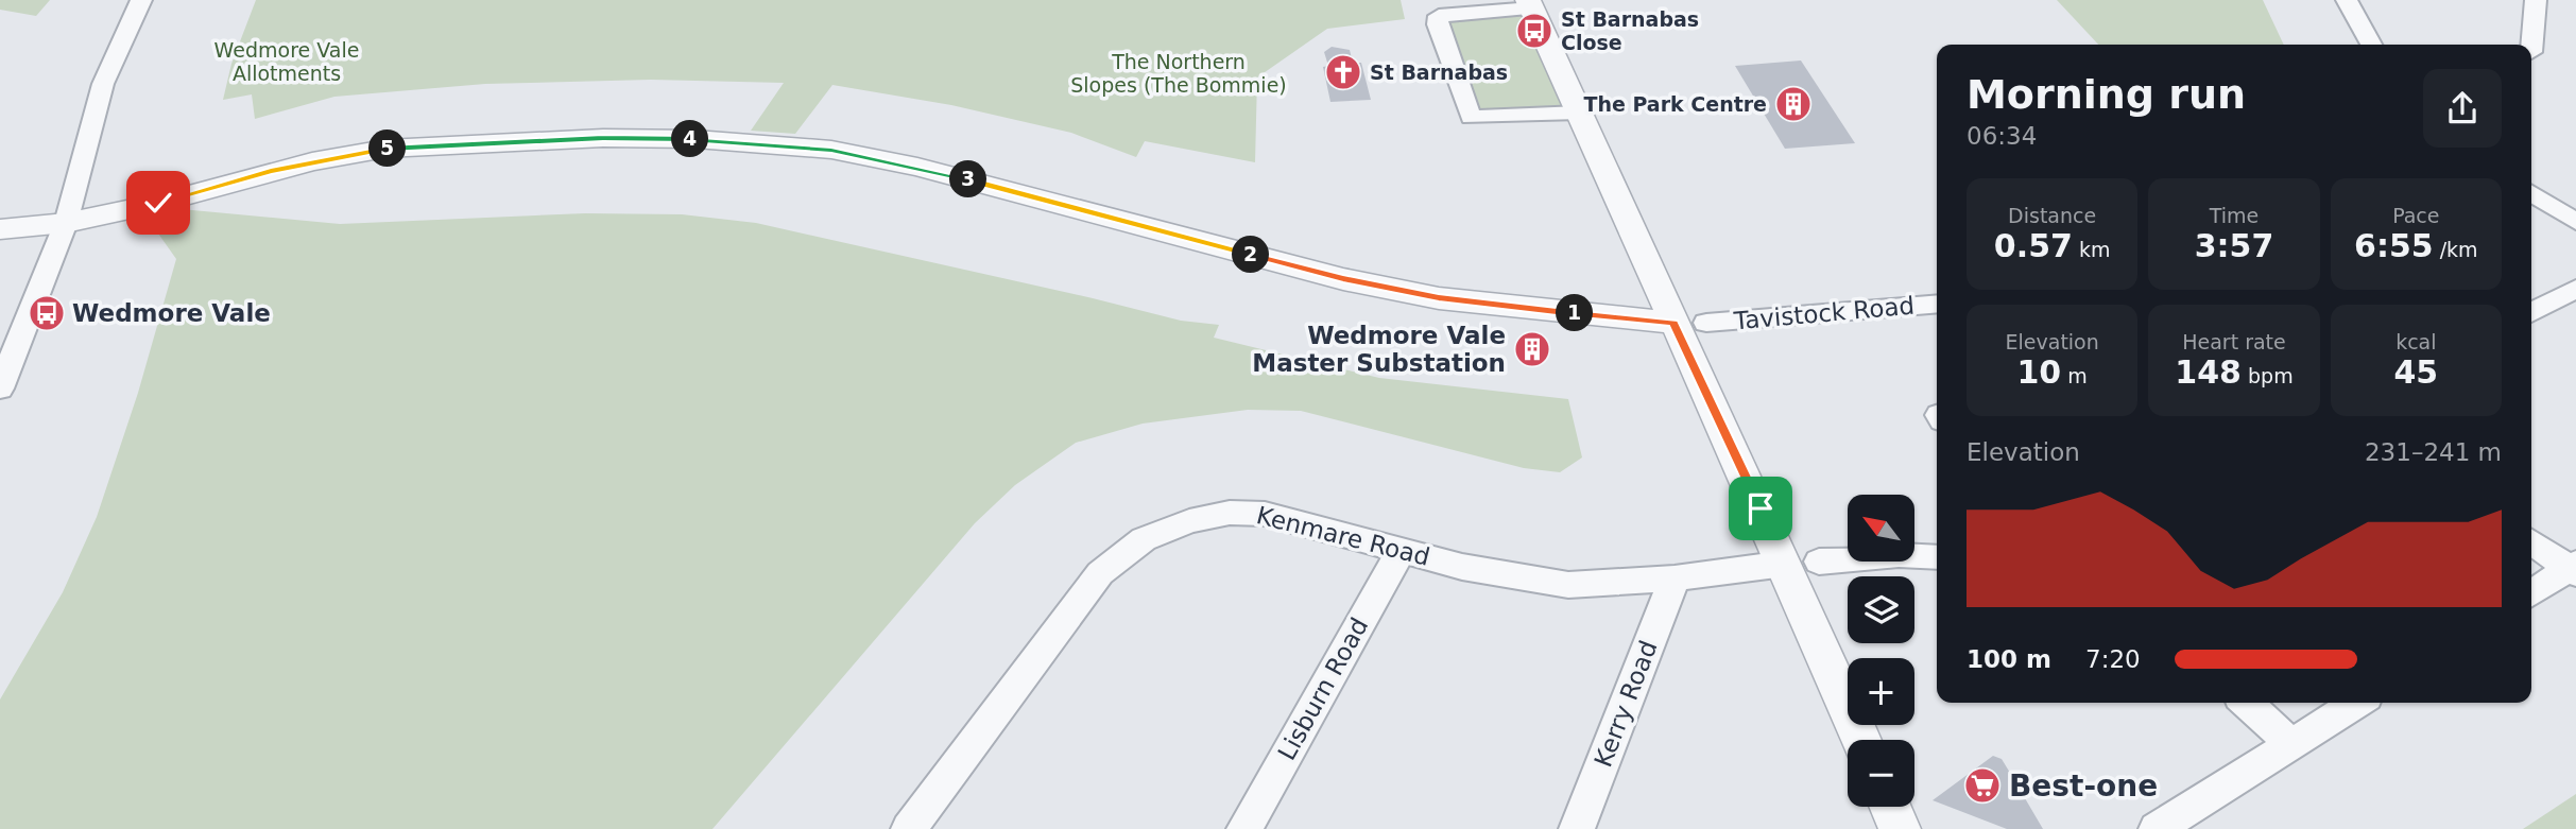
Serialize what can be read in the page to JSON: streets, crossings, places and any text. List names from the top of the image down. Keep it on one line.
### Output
{"streets":{"street":["Tavistock Road","Kenmare Road","Lisburn Road","Kerry Road"]},"crossings":[["Kenmare Road","Lisburn Road"],["Kenmare Road","Kerry Road"]],"parks":["Wedmore Vale Allotments","The Northern Slopes (The Bommie)"],"places":{"bus stop":["St Barnabas Close","Wedmore Vale"],"church":["St Barnabas"],"building":["The Park Centre","Wedmore Vale Master Substation"],"supermarket":["Best-one"]},"north":"top left","page":{"heading":["Morning run","06:34"],"pins":["4","5","3","2","1"],"stats":[["Distance","0.57 km"],["Time","3:57"],["Pace","6:55 /km"],["Elevation","10 m"],["Heart rate","148 bpm"],["kcal","45"]],"chart":["Elevation","231–241 m"],"map_buttons":["+","−"],"list":[{"name":"100 m","note":"7:20"}]}}
